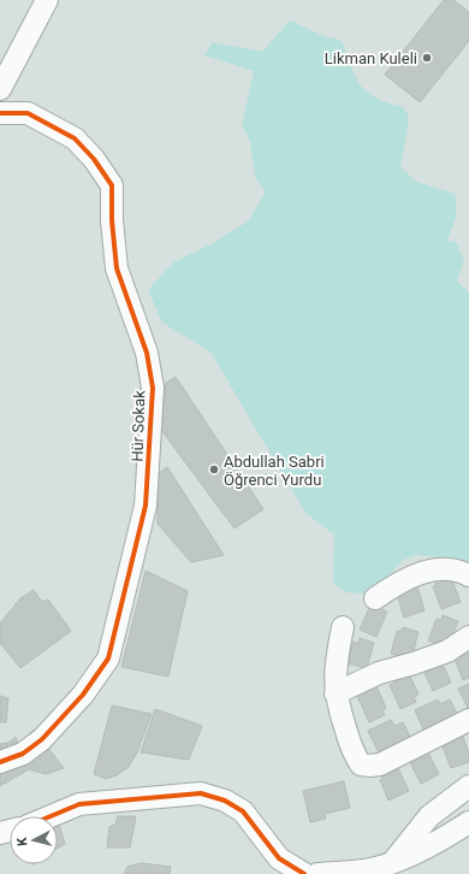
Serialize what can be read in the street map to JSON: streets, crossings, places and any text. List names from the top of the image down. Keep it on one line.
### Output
{"streets":{"street":["Hür Sokak"]},"places":["Likman Kuleli","Abdullah Sabri Öğrenci Yurdu"],"north":"left"}
